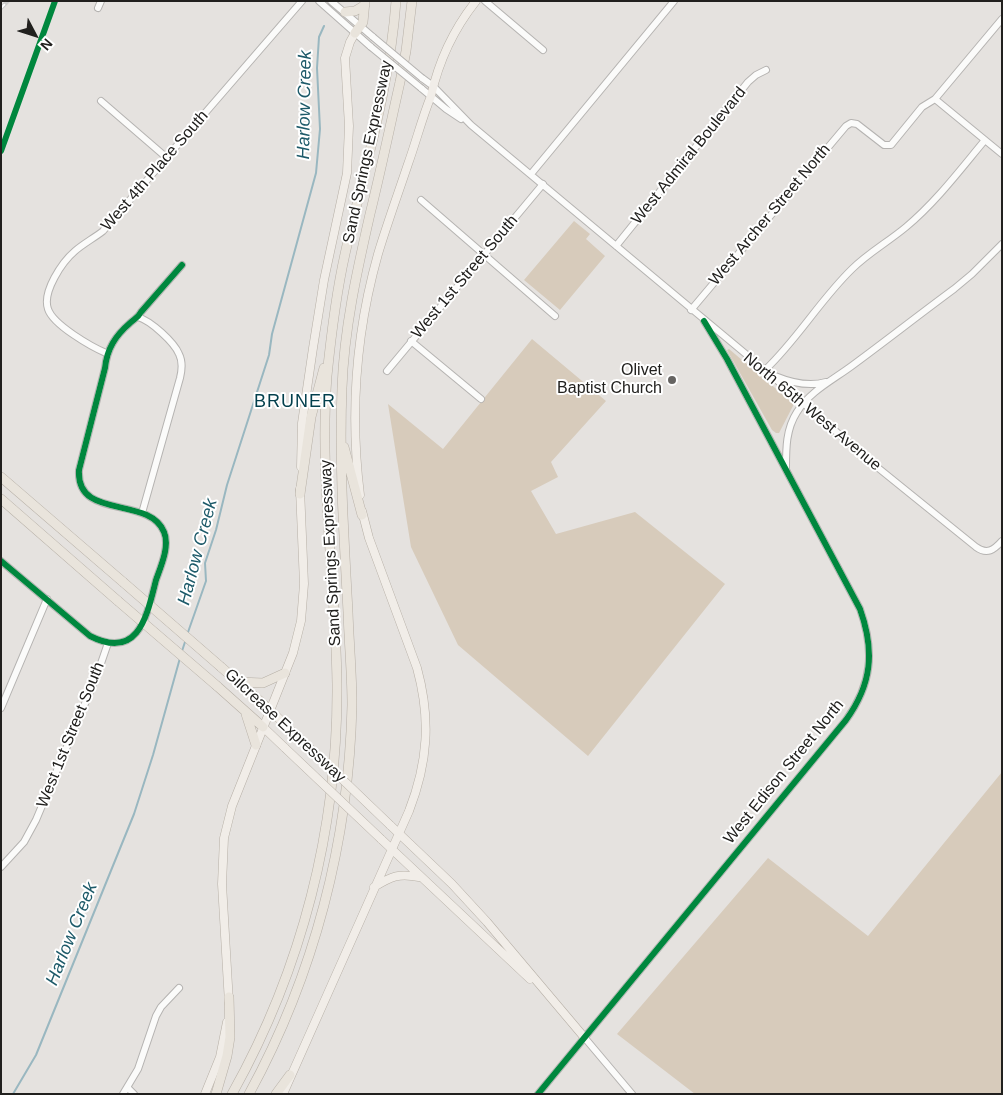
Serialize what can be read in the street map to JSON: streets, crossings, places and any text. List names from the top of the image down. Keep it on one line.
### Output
{"streets":{"highway":["Sand Springs Expressway","Gilcrease Expressway"],"street":["West Admiral Boulevard","West 4th Place South","West Archer Street North","West 1st Street South","North 65th West Avenue","West Edison Street North"]},"crossings":[["West Admiral Boulevard","North 65th West Avenue"],["West 4th Place South","West 1st Street South"],["West Archer Street North","North 65th West Avenue"],["West 1st Street South","North 65th West Avenue"],["North 65th West Avenue","West Edison Street North"],["Gilcrease Expressway","West Edison Street North"]],"districts":["BRUNER"],"water":["Harlow Creek"],"places":["Olivet Baptist Church"],"north":"bottom right"}
